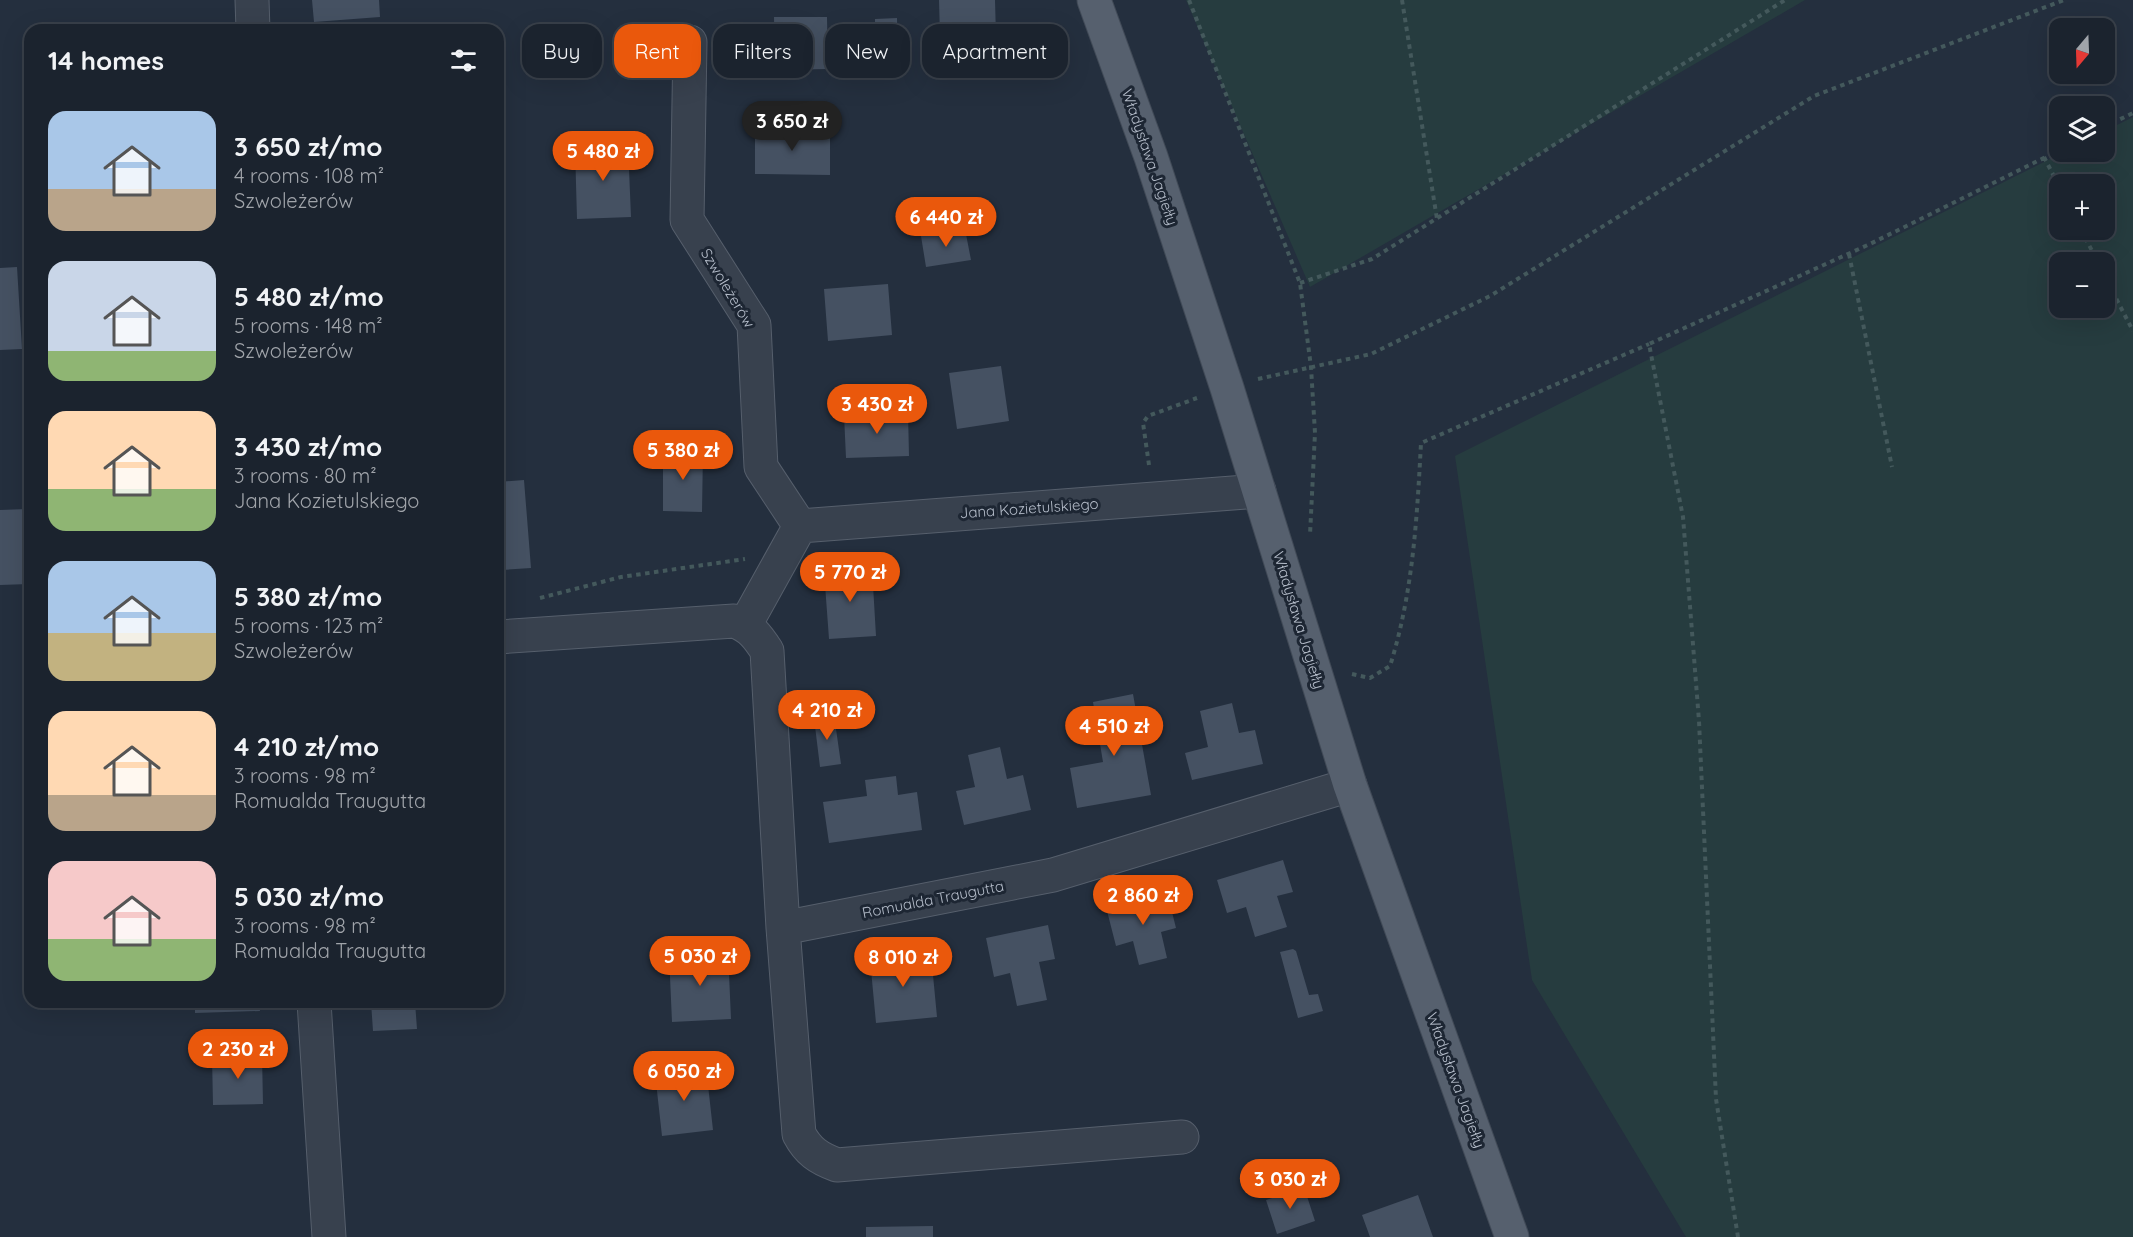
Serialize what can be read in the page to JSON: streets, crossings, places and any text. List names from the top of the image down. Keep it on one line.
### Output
{"streets":{"main road":["Władysława Jagiełły"],"street":["Szwoleżerów","Jana Kozietulskiego","Romualda Traugutta"]},"crossings":[["Władysława Jagiełły","Jana Kozietulskiego"],["Władysława Jagiełły","Romualda Traugutta"],["Szwoleżerów","Jana Kozietulskiego"]],"north":"bottom","page":{"map_buttons":["+","−"],"chip":["Buy","Rent","Filters","New","Apartment"],"heading":"14 homes","list":[{"name":"3 650 zł/mo","note":"4 rooms · 108 m² · Szwoleżerów"},{"name":"5 480 zł/mo","note":"5 rooms · 148 m² · Szwoleżerów"},{"name":"3 430 zł/mo","note":"3 rooms · 80 m² · Jana Kozietulskiego"},{"name":"5 380 zł/mo","note":"5 rooms · 123 m² · Szwoleżerów"},{"name":"4 210 zł/mo","note":"3 rooms · 98 m² · Romualda Traugutta"},{"name":"5 030 zł/mo","note":"3 rooms · 98 m² · Romualda Traugutta"}],"price":["3 650 zł","5 480 zł","6 440 zł","3 430 zł","5 380 zł","5 770 zł","4 210 zł","4 510 zł","2 860 zł","5 030 zł","8 010 zł","2 230 zł","6 050 zł","3 030 zł"]}}
